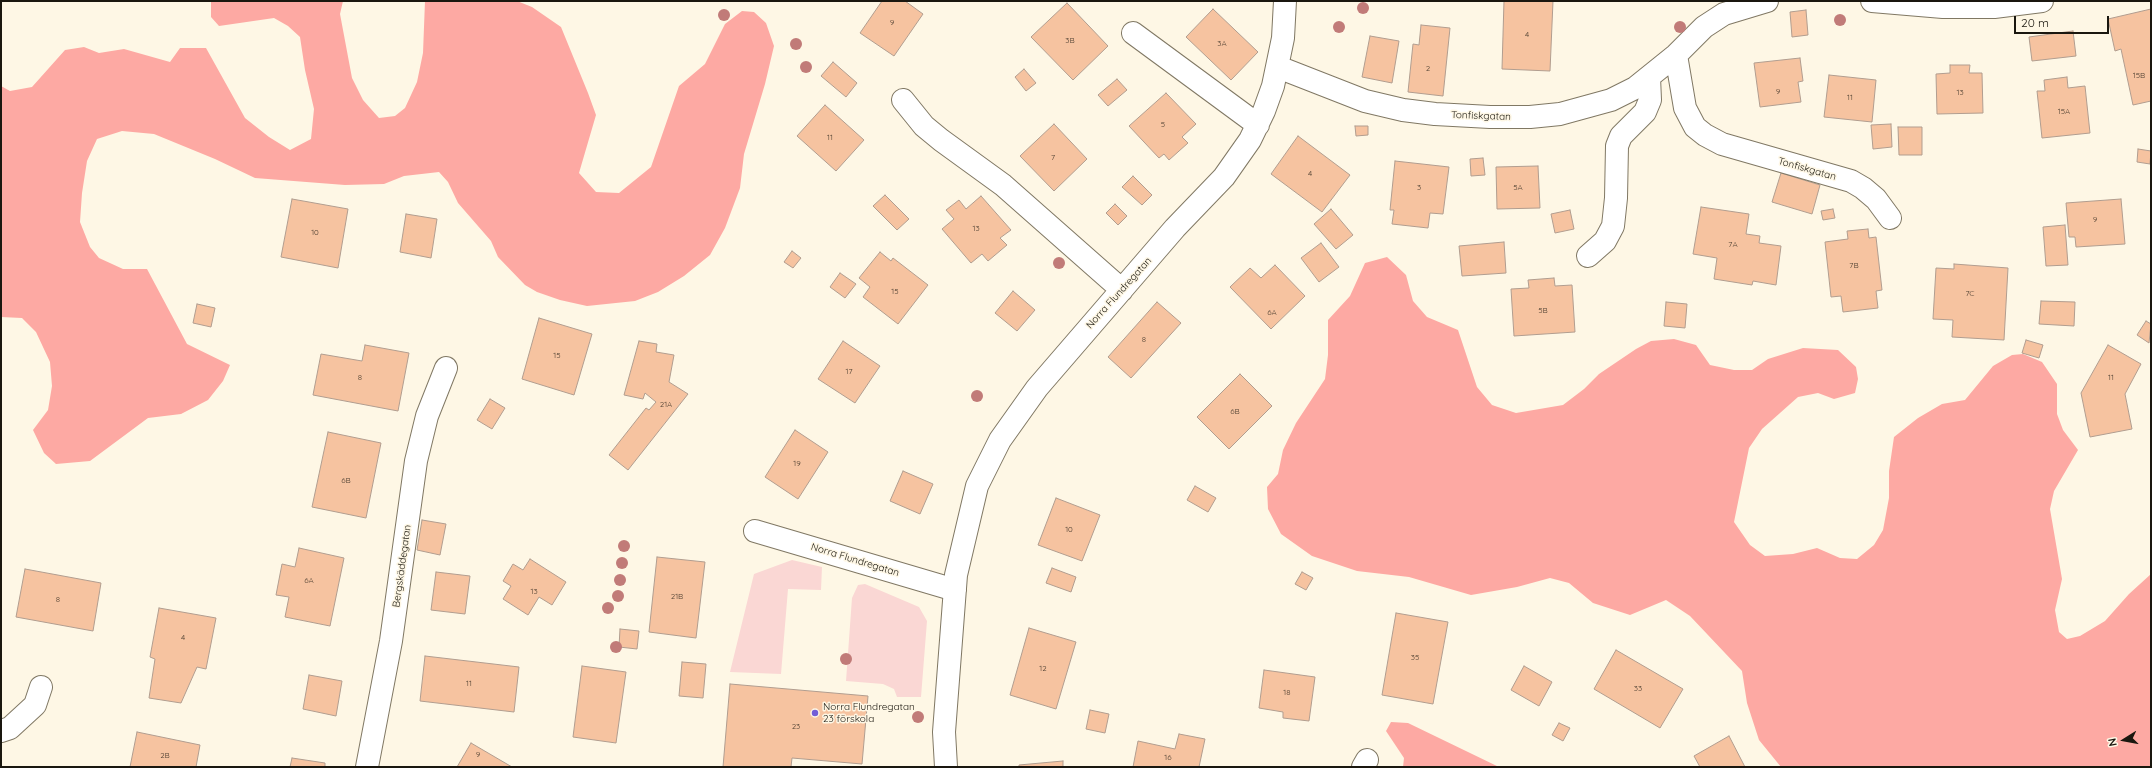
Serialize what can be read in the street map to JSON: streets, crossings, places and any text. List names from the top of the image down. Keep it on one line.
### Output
{"streets":{"street":["Tonfiskgatan","Norra Flundregatan","Bergskäddegatan"]},"crossings":[["Tonfiskgatan","Norra Flundregatan"]],"places":["Norra Flundregatan 23 förskola"],"house_numbers":["9","4","3B","3A","2","15B","9","13","11","15A","5","11","7","4","3","5A","9","13","10","7A","7B","15","7C","5B","6A","8","15","17","8","11","21A","6B","19","6B","10","6A","13","21B","8","4","35","12","11","33","18","23","9","2B","16"],"scale_bar":"20 m","north":"left"}
